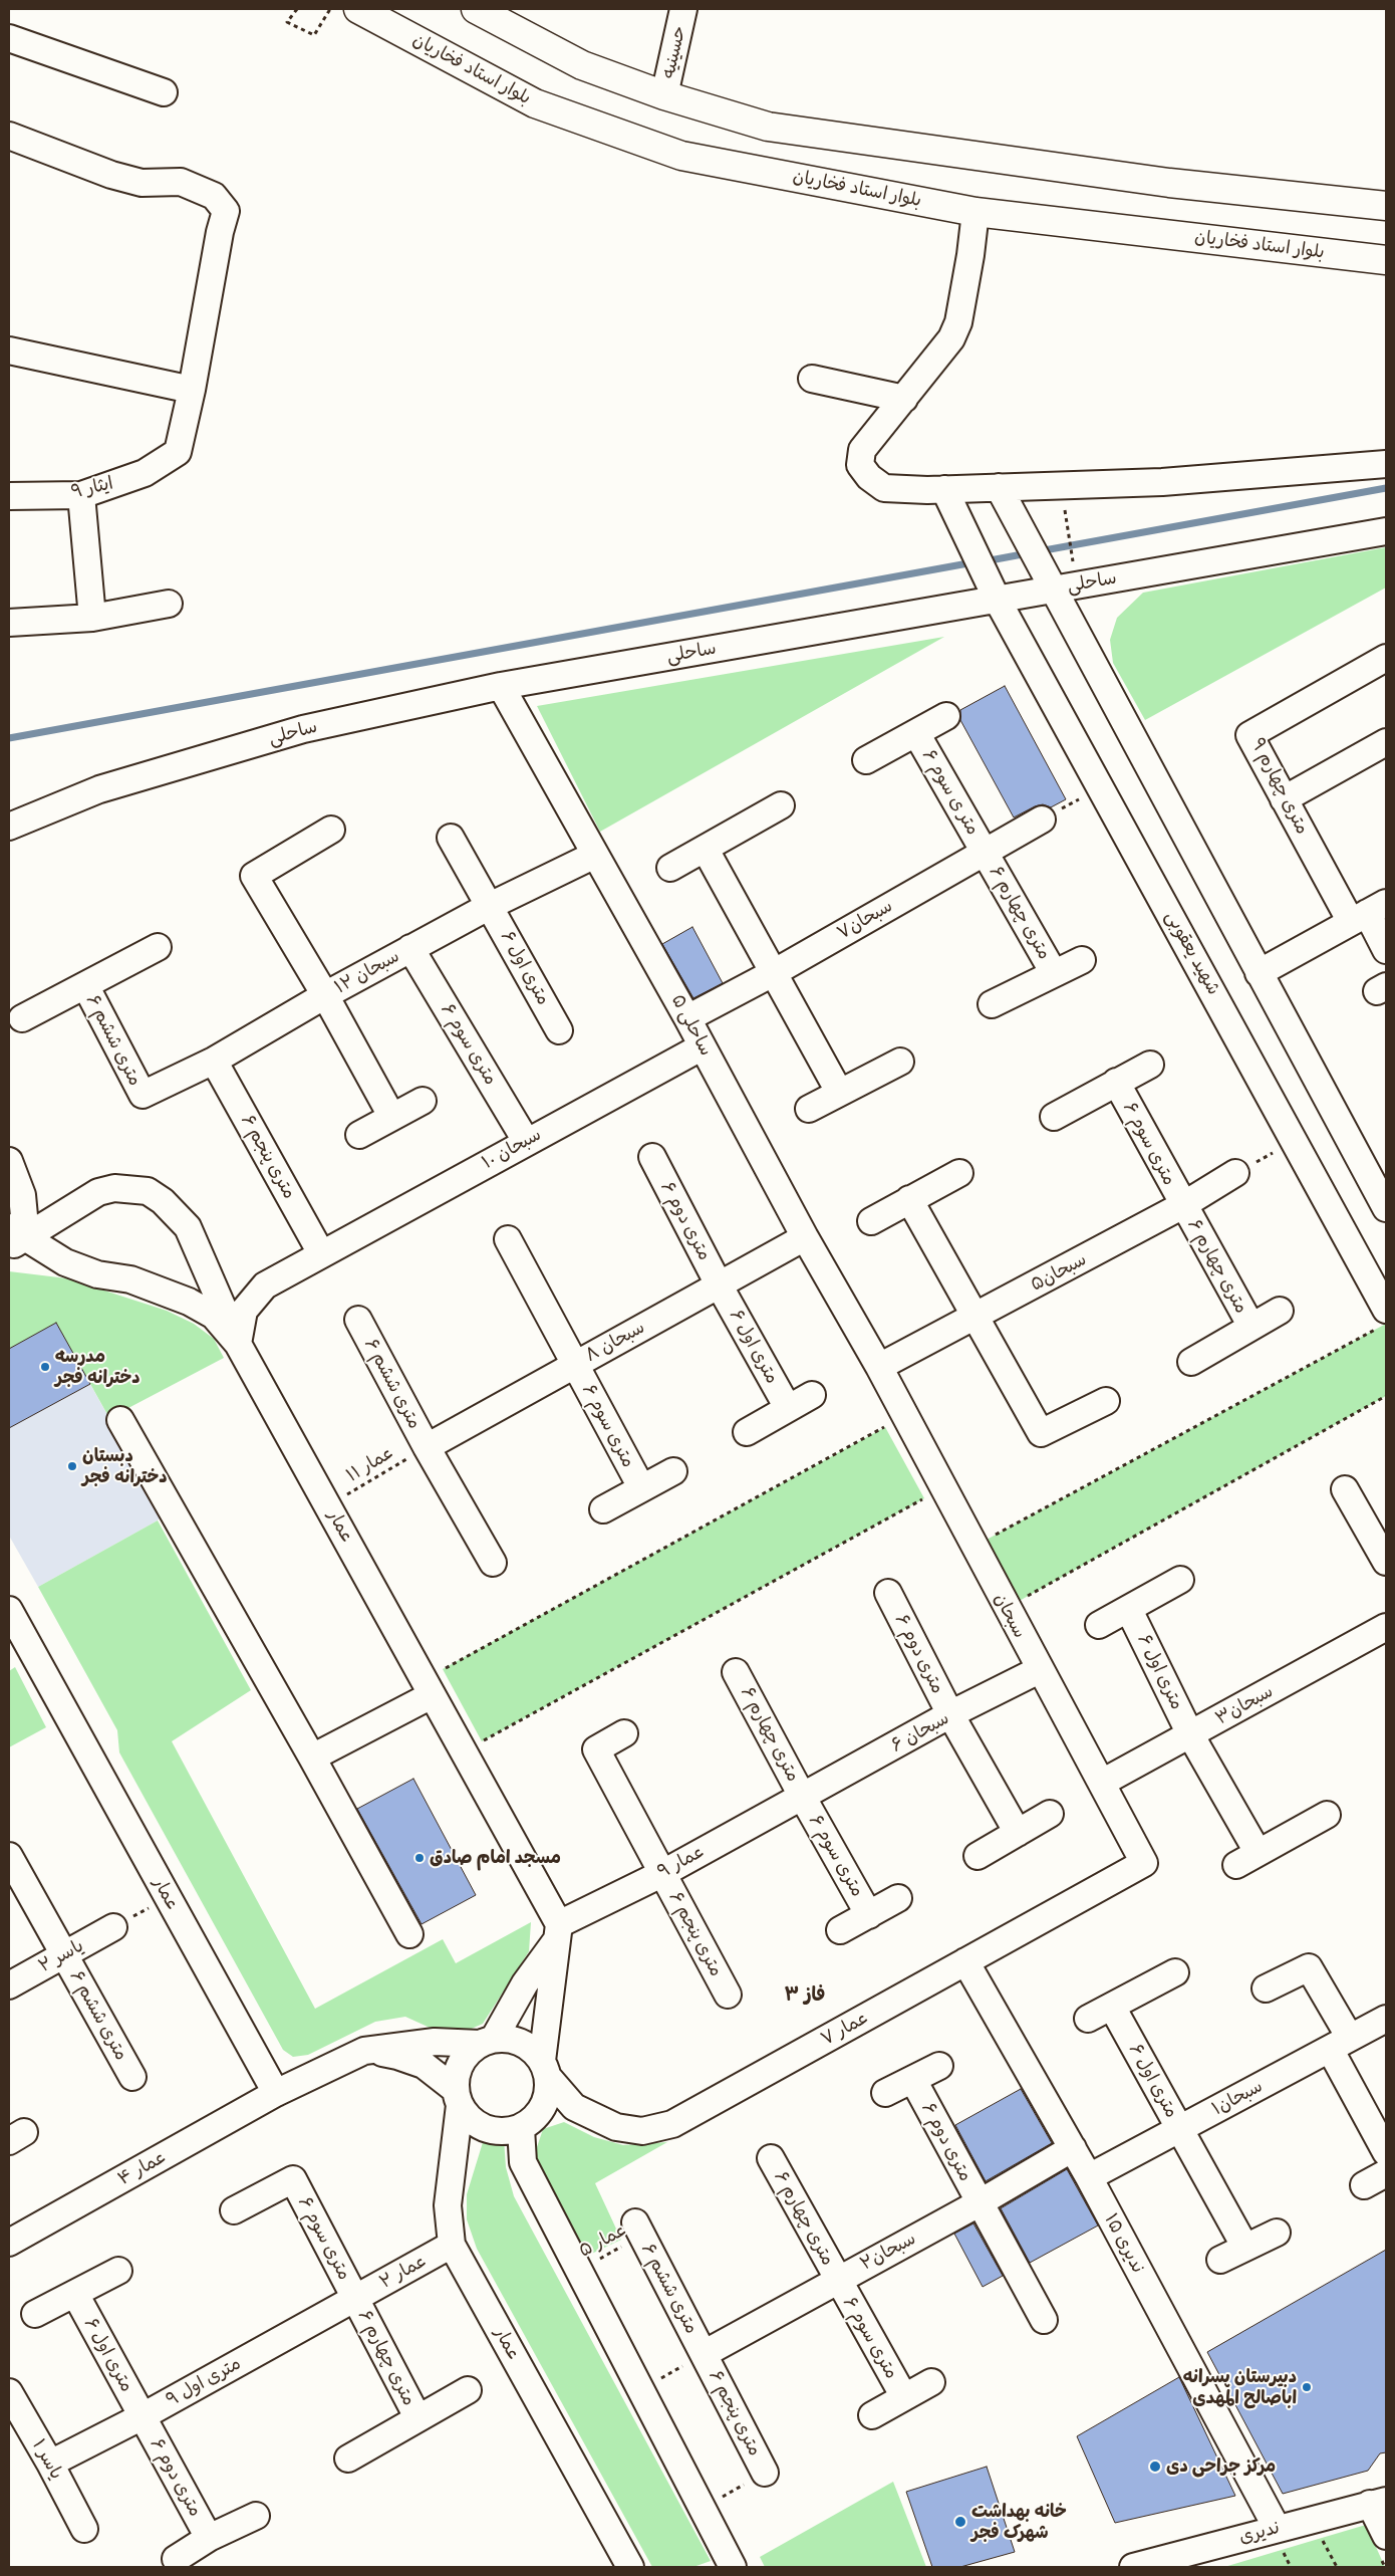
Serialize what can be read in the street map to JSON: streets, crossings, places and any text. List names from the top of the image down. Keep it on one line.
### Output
{"streets":{"main road":["بلوار استاد فخاریان"],"street":["حسینیه","ایثار ۹","ساحلی","۹ متری چهارم","۶ متر ی سوم","۶ متری چهارم","سبحان۷","شهید یعقوبی","۶ متری اول","سبحان ۱۲","ساحلی ۵","۶ متری ششم","۶ متری سوم","سبحان ۱۰","۶ متری پنجم","۶ متری دوم","سبحان۵","سبحان ۸","عمار","سبحان","سبحان۳","سبحان ۶","عمار ۹","یاسر ۲","عمار ۷","سبحان۱","عمار ۴","ندیری ۱۵","سبحان۲","عمار ۲","۹ متری اول","یاسر ۱","ندیری"],"path":["عمار ۱۱","عمار ۵"]},"crossings":[["ساحلی","شهید یعقوبی"],["ساحلی","ساحلی ۵"],["۶ متر ی سوم","۶ متری چهارم"],["۶ متر ی سوم","سبحان۷"],["۶ متری چهارم","سبحان۷"],["۶ متری چهارم","۶ متری سوم"],["۶ متری چهارم","سبحان۵"],["۶ متری چهارم","سبحان ۶"],["۶ متری چهارم","عمار ۹"],["۶ متری چهارم","سبحان۲"],["۶ متری چهارم","عمار ۲"],["۶ متری چهارم","۹ متری اول"],["سبحان۷","ساحلی ۵"],["۶ متری اول","سبحان ۱۲"],["۶ متری اول","۶ متری دوم"],["۶ متری اول","سبحان ۸"],["۶ متری اول","سبحان۳"],["۶ متری اول","سبحان۱"],["۶ متری اول","۹ متری اول"],["سبحان ۱۲","ساحلی ۵"],["سبحان ۱۲","۶ متری ششم"],["سبحان ۱۲","۶ متری سوم"],["سبحان ۱۲","۶ متری پنجم"],["ساحلی ۵","سبحان ۱۰"],["ساحلی ۵","سبحان۵"],["ساحلی ۵","سبحان ۸"],["ساحلی ۵","سبحان"],["۶ متری ششم","۶ متری پنجم"],["۶ متری ششم","سبحان ۸"],["۶ متری ششم","عمار ۱۱"],["۶ متری ششم","یاسر ۲"],["۶ متری ششم","عمار ۵"],["۶ متری ششم","سبحان۲"],["۶ متری سوم","سبحان ۱۰"],["۶ متری سوم","سبحان۵"],["۶ متری سوم","سبحان ۸"],["۶ متری سوم","سبحان ۶"],["۶ متری سوم","عمار ۹"],["۶ متری سوم","سبحان۲"],["۶ متری سوم","عمار ۲"],["۶ متری سوم","۹ متری اول"],["سبحان ۱۰","۶ متری پنجم"],["سبحان ۱۰","عمار"],["۶ متری پنجم","عمار ۹"],["۶ متری پنجم","سبحان۲"],["۶ متری دوم","سبحان ۸"],["۶ متری دوم","سبحان ۶"],["۶ متری دوم","سبحان۲"],["۶ متری دوم","۹ متری اول"],["سبحان۵","سبحان"],["سبحان ۸","عمار ۱۱"],["عمار ۱۱","عمار"],["عمار","عمار ۹"],["عمار","عمار ۷"],["عمار","عمار ۴"],["عمار","عمار ۲"],["سبحان","سبحان۳"],["سبحان","سبحان ۶"],["سبحان","عمار ۷"],["سبحان ۶","عمار ۹"],["عمار ۷","ندیری ۱۵"],["سبحان۱","ندیری ۱۵"],["ندیری ۱۵","سبحان۲"],["ندیری ۱۵","ندیری"],["عمار ۲","۹ متری اول"],["۹ متری اول","یاسر ۱"]],"districts":["فاز ۳"],"places":["مدرسه دخترانه فجر","دبستان دخترانه فجر","مسجد امام صادق","دبیرستان پسرانه اباصالح المهدی","مرکز جراحی دی","خانه بهداشت شهرک فجر"]}
